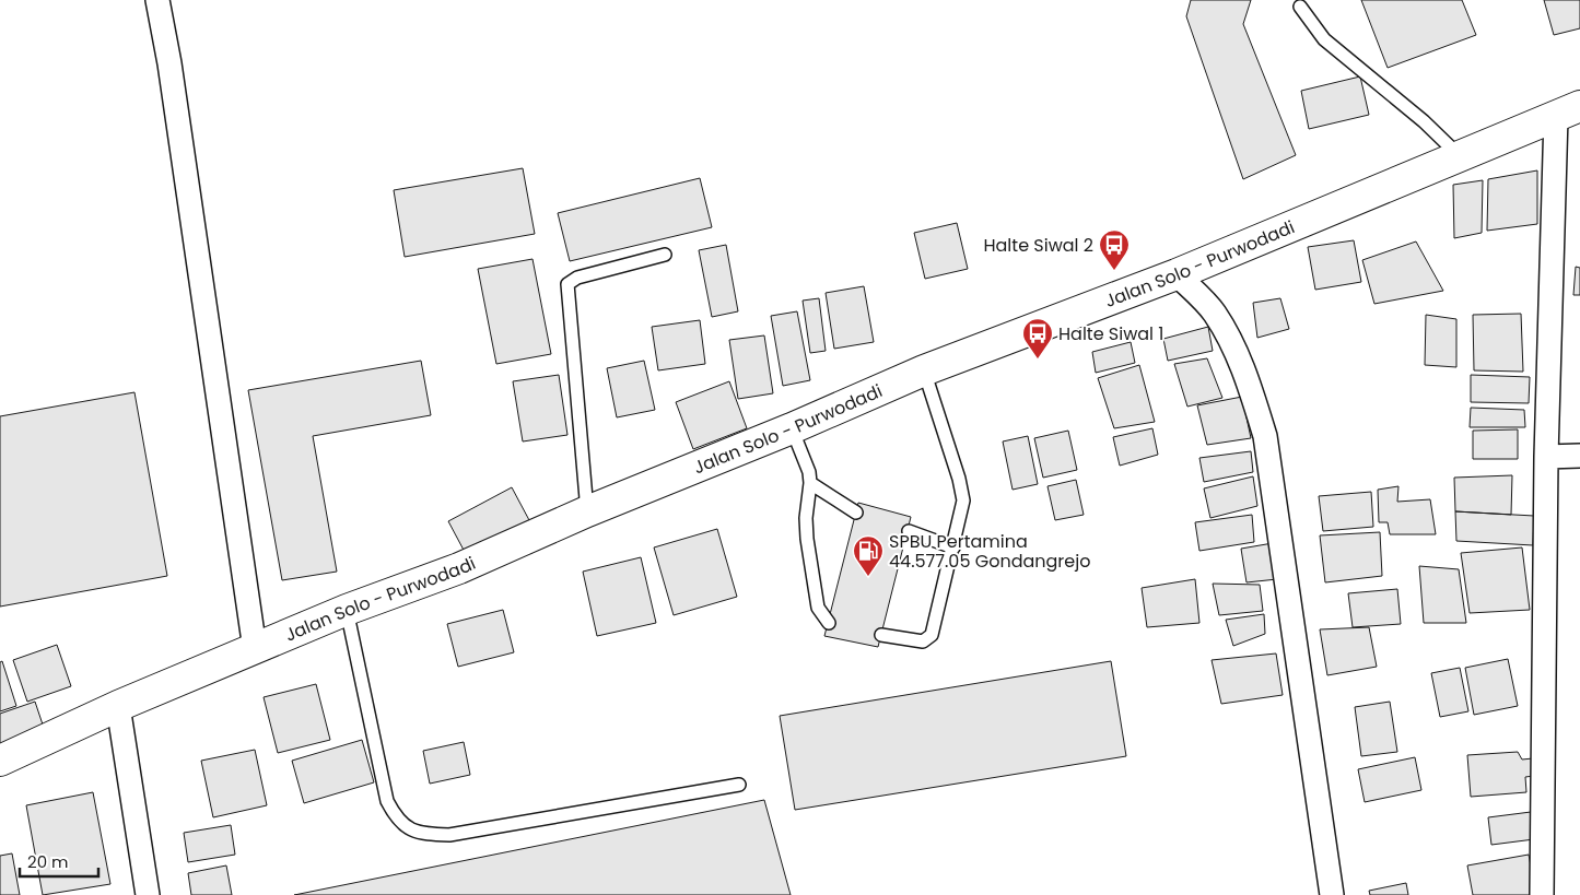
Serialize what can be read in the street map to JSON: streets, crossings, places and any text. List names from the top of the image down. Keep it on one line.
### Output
{"streets":{"main road":["Jalan Solo - Purwodadi"]},"places":{"bus stop":["Halte Siwal 2","Halte Siwal 1"],"fuel station":["SPBU Pertamina 44.577.05 Gondangrejo"]},"scale_bar":"20 m"}
